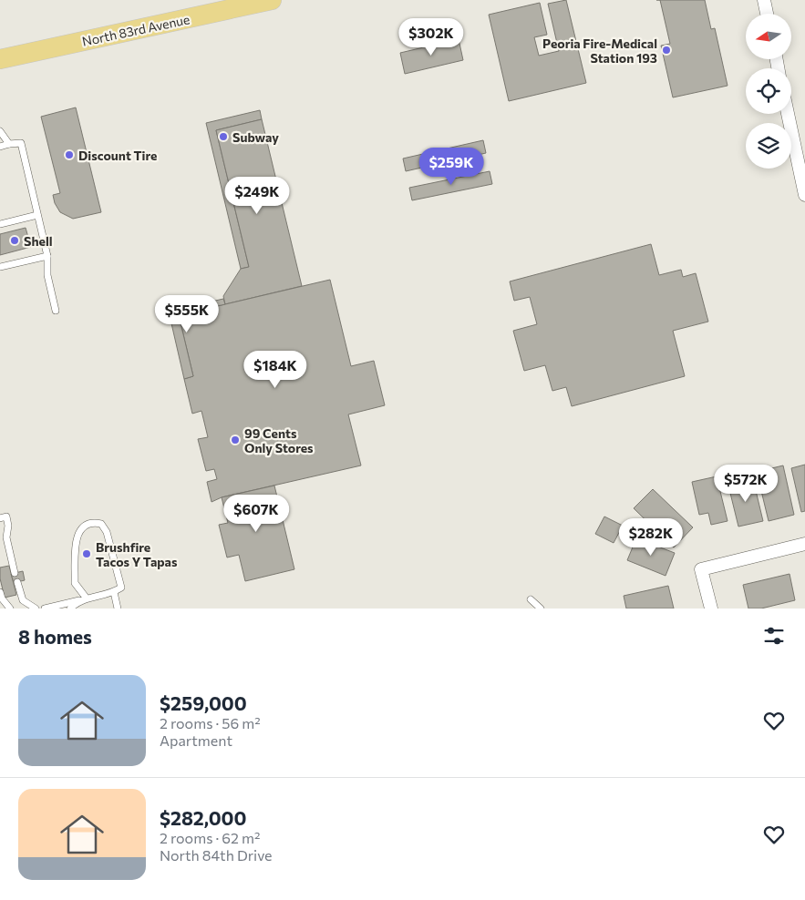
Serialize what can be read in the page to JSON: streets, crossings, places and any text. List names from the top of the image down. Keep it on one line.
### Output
{"streets":{"main road":["North 83rd Avenue"]},"places":["Peoria Fire-Medical Station 193","Subway","Discount Tire","Shell","99 Cents Only Stores","Brushfire Tacos Y Tapas"],"north":"left","page":{"price":["$302K","$259K","$249K","$555K","$184K","$572K","$607K","$282K"],"heading":"8 homes","list":[{"name":"$259,000","note":"2 rooms · 56 m² · Apartment"},{"name":"$282,000","note":"2 rooms · 62 m² · North 84th Drive"}]}}
